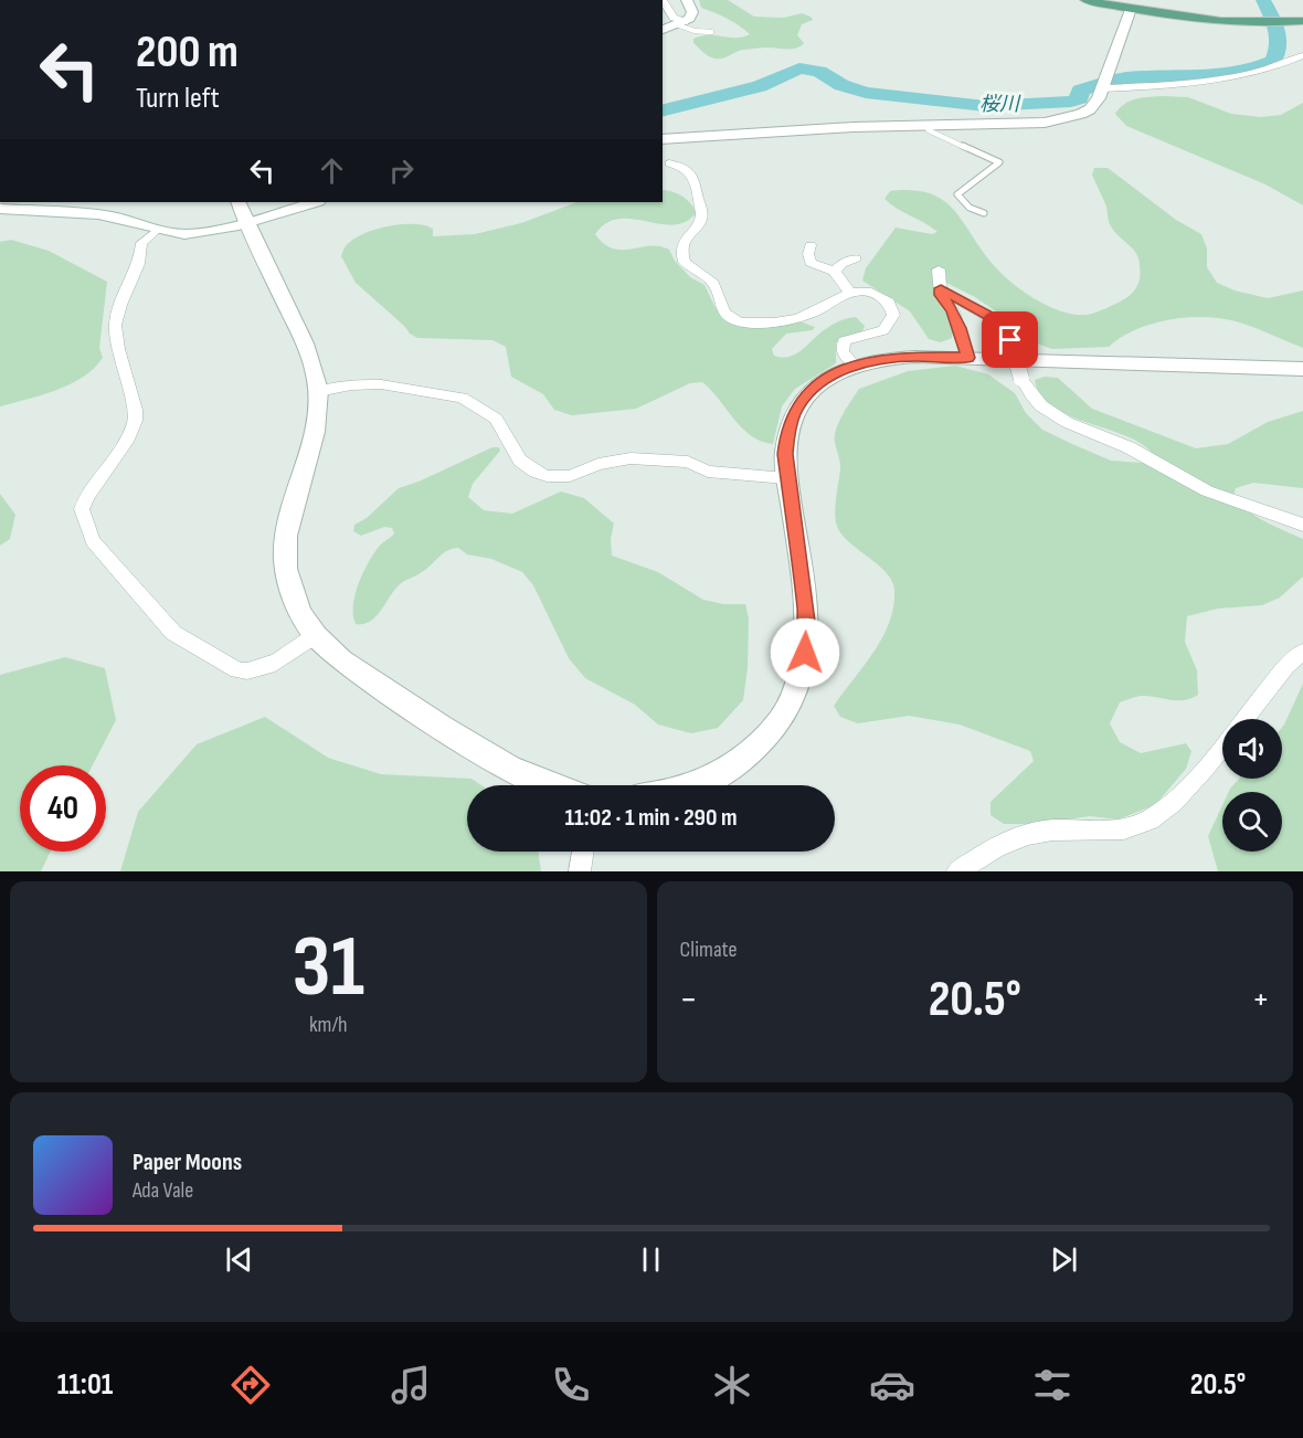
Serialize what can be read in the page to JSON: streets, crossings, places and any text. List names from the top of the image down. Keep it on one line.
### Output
{"water":["桜川"],"page":{"turn":["200 m","Turn left"],"limit":"40","trip":"11:02 · 1 min · 290 m","tile":[["31","km/h"],"Climate"],"heat":["−","20.5°","+"],"song":["Paper Moons","Ada Vale"],"tabs":["11:01","20.5°"]}}
